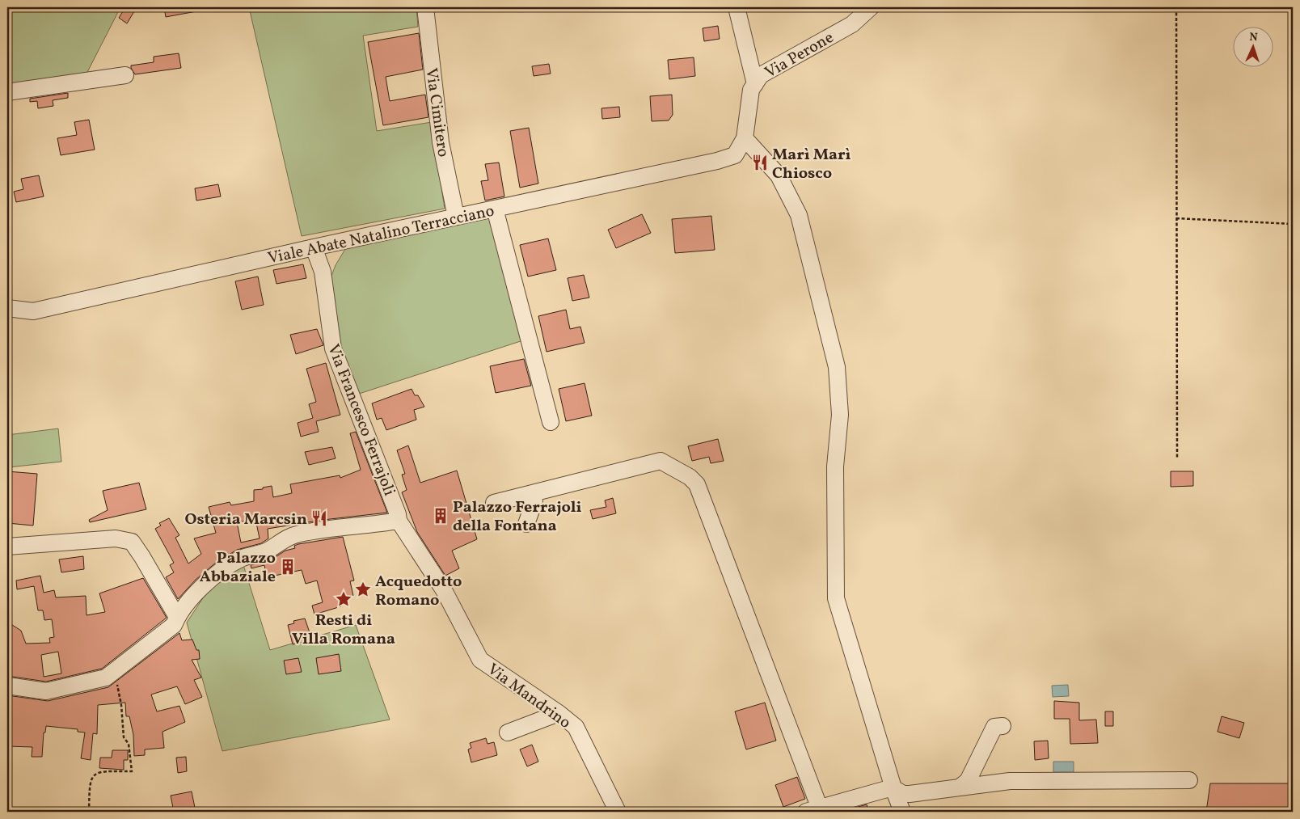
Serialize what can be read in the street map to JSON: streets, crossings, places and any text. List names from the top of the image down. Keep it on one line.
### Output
{"streets":{"street":["Via Perone","Via Cimitero","Viale Abate Natalino Terracciano","Via Francesco Ferrajoli","Via Mandrino"]},"crossings":[["Via Perone","Viale Abate Natalino Terracciano"],["Via Cimitero","Viale Abate Natalino Terracciano"],["Viale Abate Natalino Terracciano","Via Francesco Ferrajoli"],["Via Francesco Ferrajoli","Via Mandrino"]],"places":{"restaurant":["Marì Marì Chiosco","Osteria Marcsin"],"building":["Palazzo Ferrajoli della Fontana","Palazzo Abbaziale"],"place":["Acquedotto Romano","Resti di Villa Romana"]},"north":"top"}
